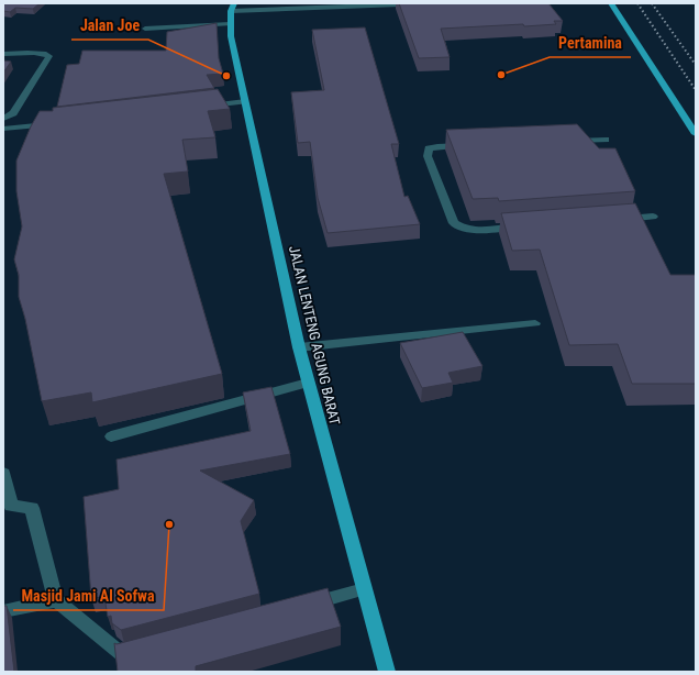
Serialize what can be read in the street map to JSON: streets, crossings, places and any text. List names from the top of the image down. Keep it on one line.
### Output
{"streets":{"main road":["JALAN LENTENG AGUNG BARAT"]},"places":["Pertamina","Jalan Joe","Masjid Jami Al Sofwa"]}
